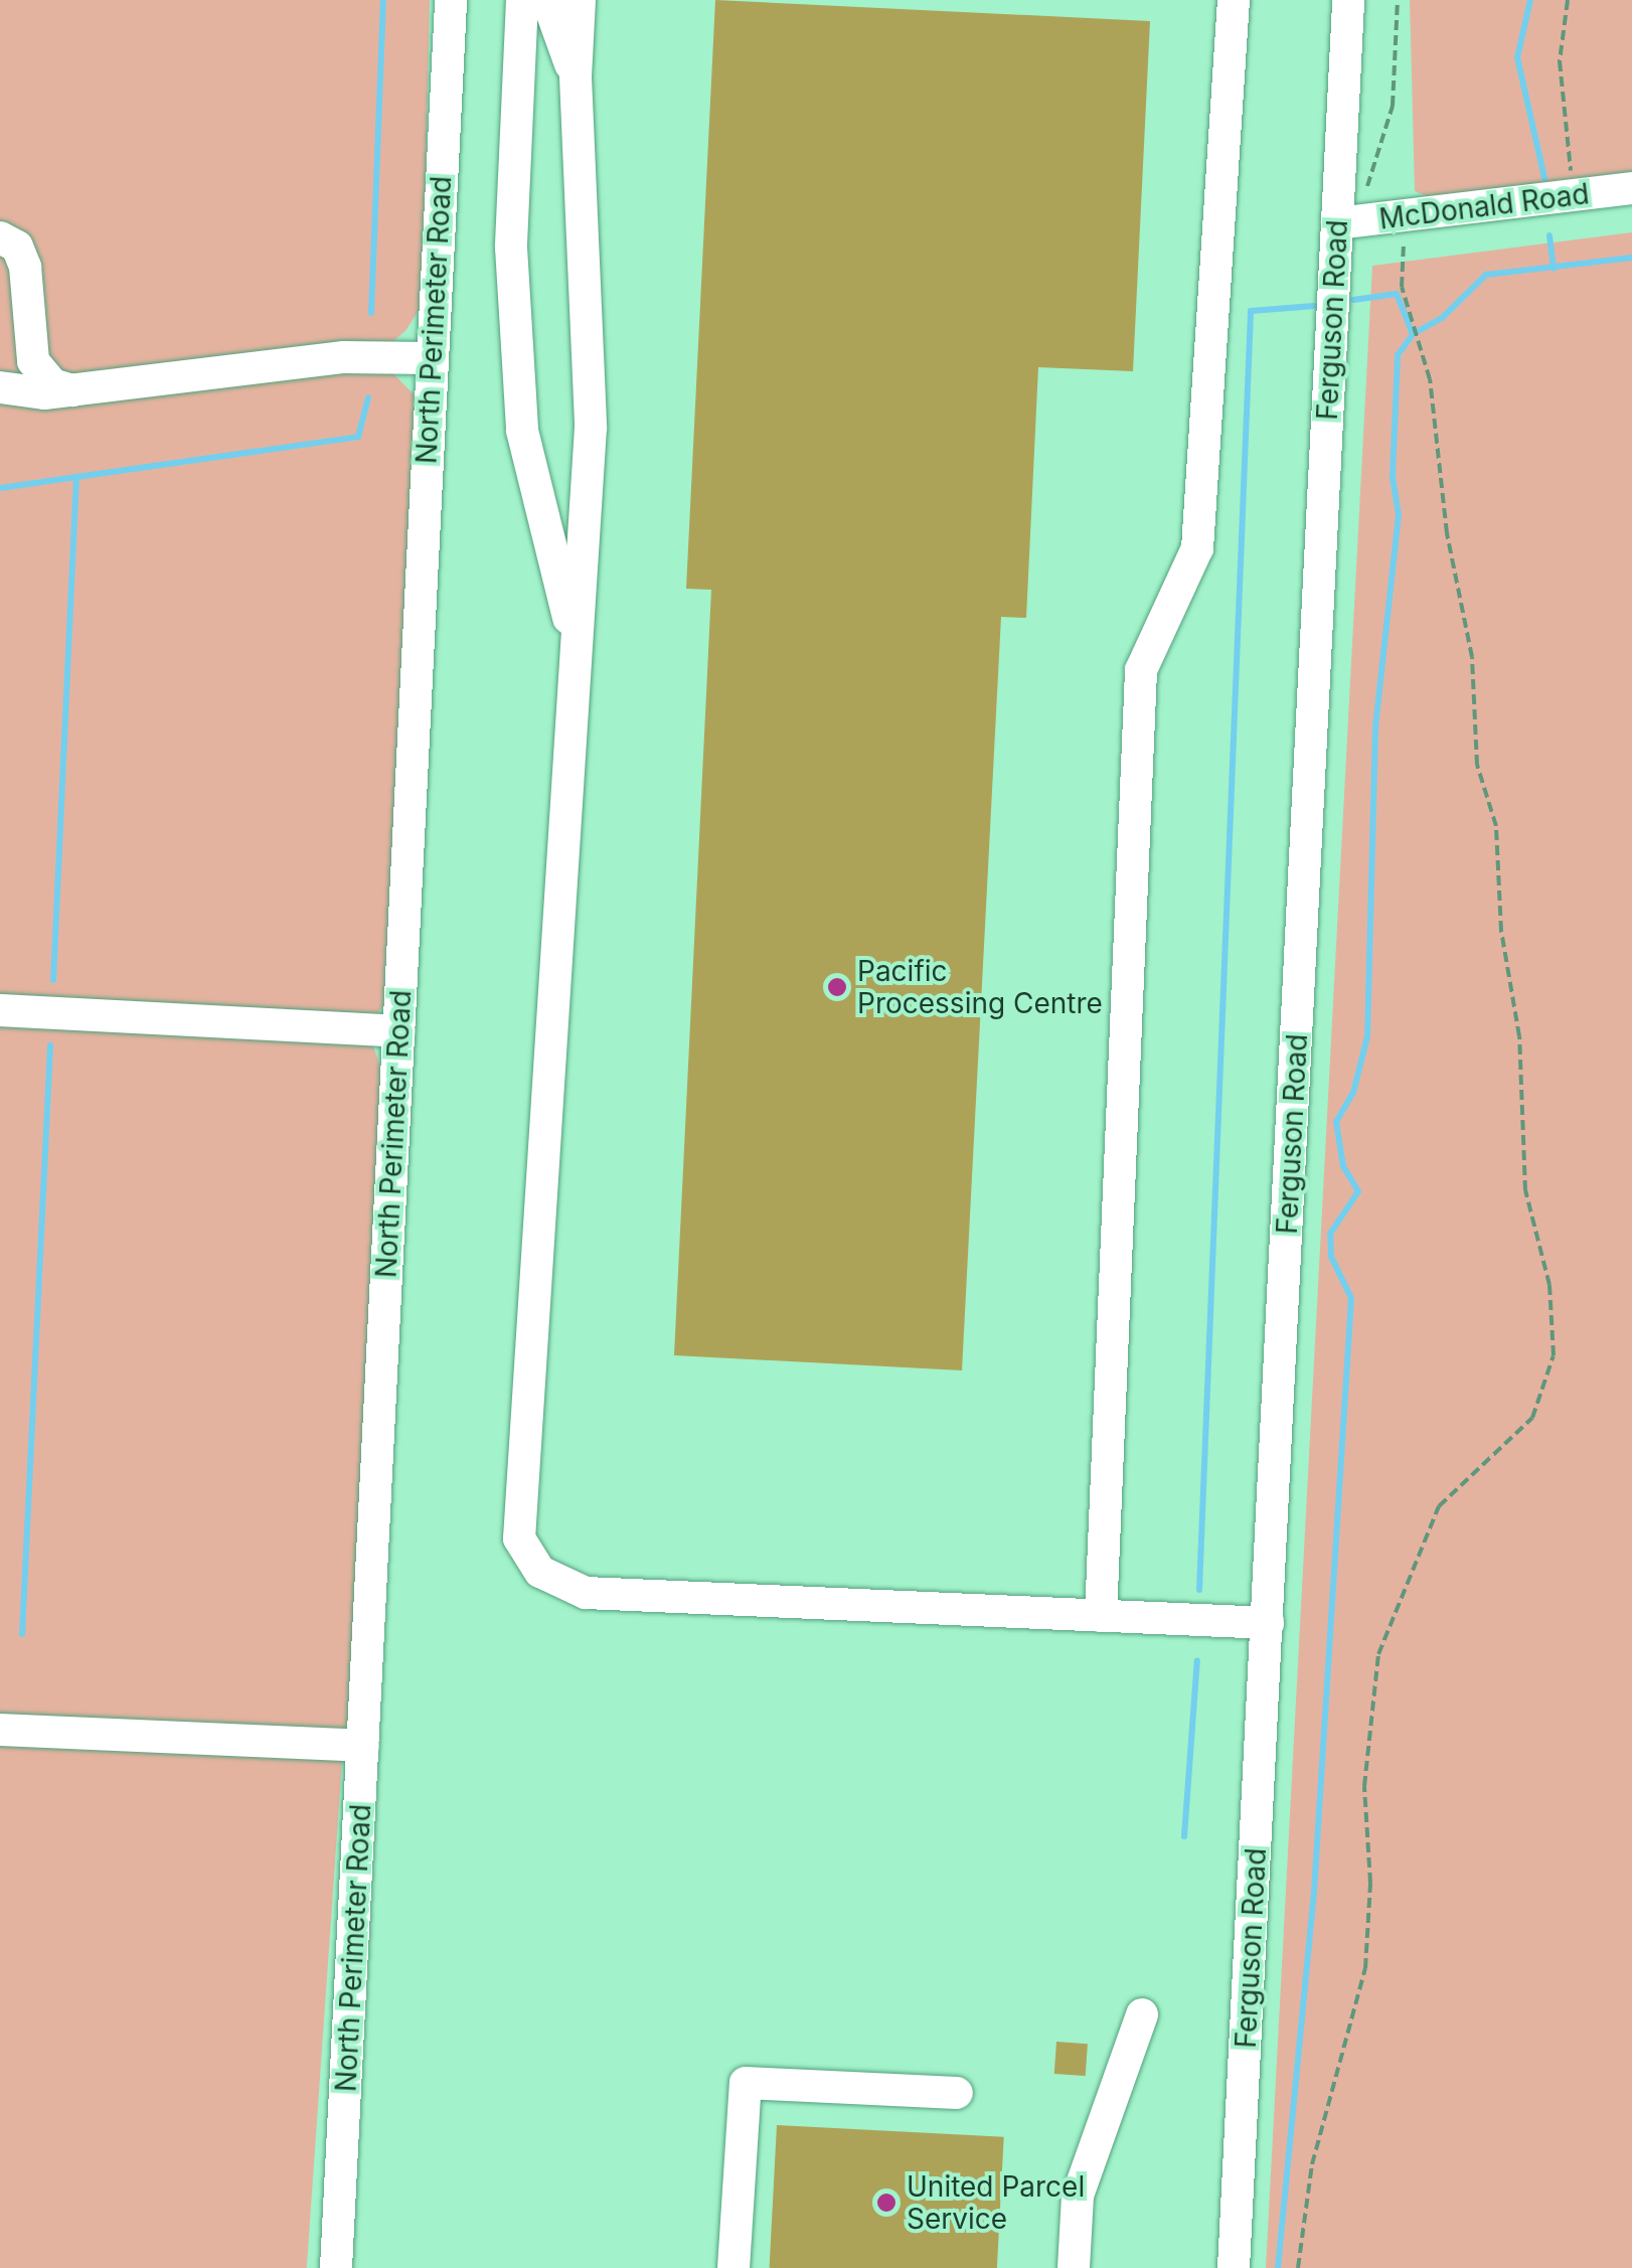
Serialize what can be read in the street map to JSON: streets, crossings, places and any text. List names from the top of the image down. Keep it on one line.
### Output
{"streets":{"street":["McDonald Road","North Perimeter Road","Ferguson Road"]},"crossings":[["McDonald Road","Ferguson Road"]],"places":["Pacific Processing Centre","United Parcel Service"]}
